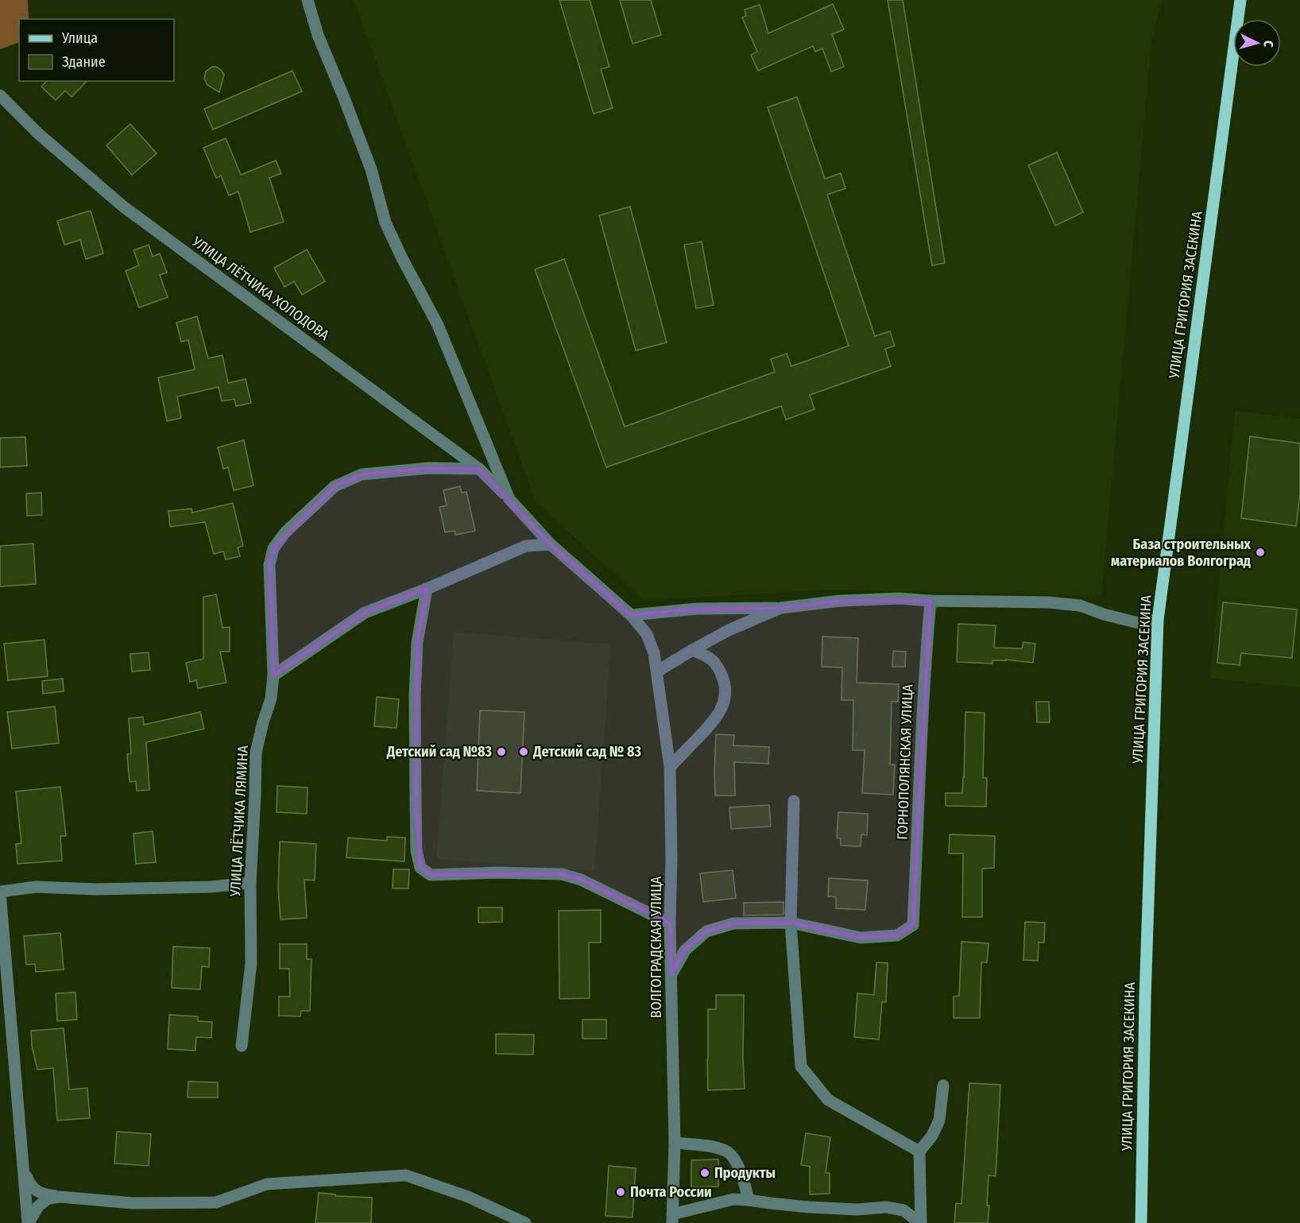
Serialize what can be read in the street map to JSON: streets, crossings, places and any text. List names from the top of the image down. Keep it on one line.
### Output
{"streets":{"main road":["УЛИЦА ГРИГОРИЯ ЗАСЕКИНА"],"street":["УЛИЦА ЛЁТЧИКА ХОЛОДОВА","ГОРНОПОЛЯНСКАЯ УЛИЦА","УЛИЦА ЛЁТЧИКА ЛЯМИНА","ВОЛГОГРАДСКАЯ УЛИЦА"]},"crossings":[["УЛИЦА ЛЁТЧИКА ХОЛОДОВА","УЛИЦА ЛЁТЧИКА ЛЯМИНА"],["УЛИЦА ЛЁТЧИКА ХОЛОДОВА","ВОЛГОГРАДСКАЯ УЛИЦА"]],"places":["База строительных материалов Волгоград","Детский сад №83","Детский сад № 83","Продукты","Почта России"],"legend":["Улица","Здание"],"north":"right"}
